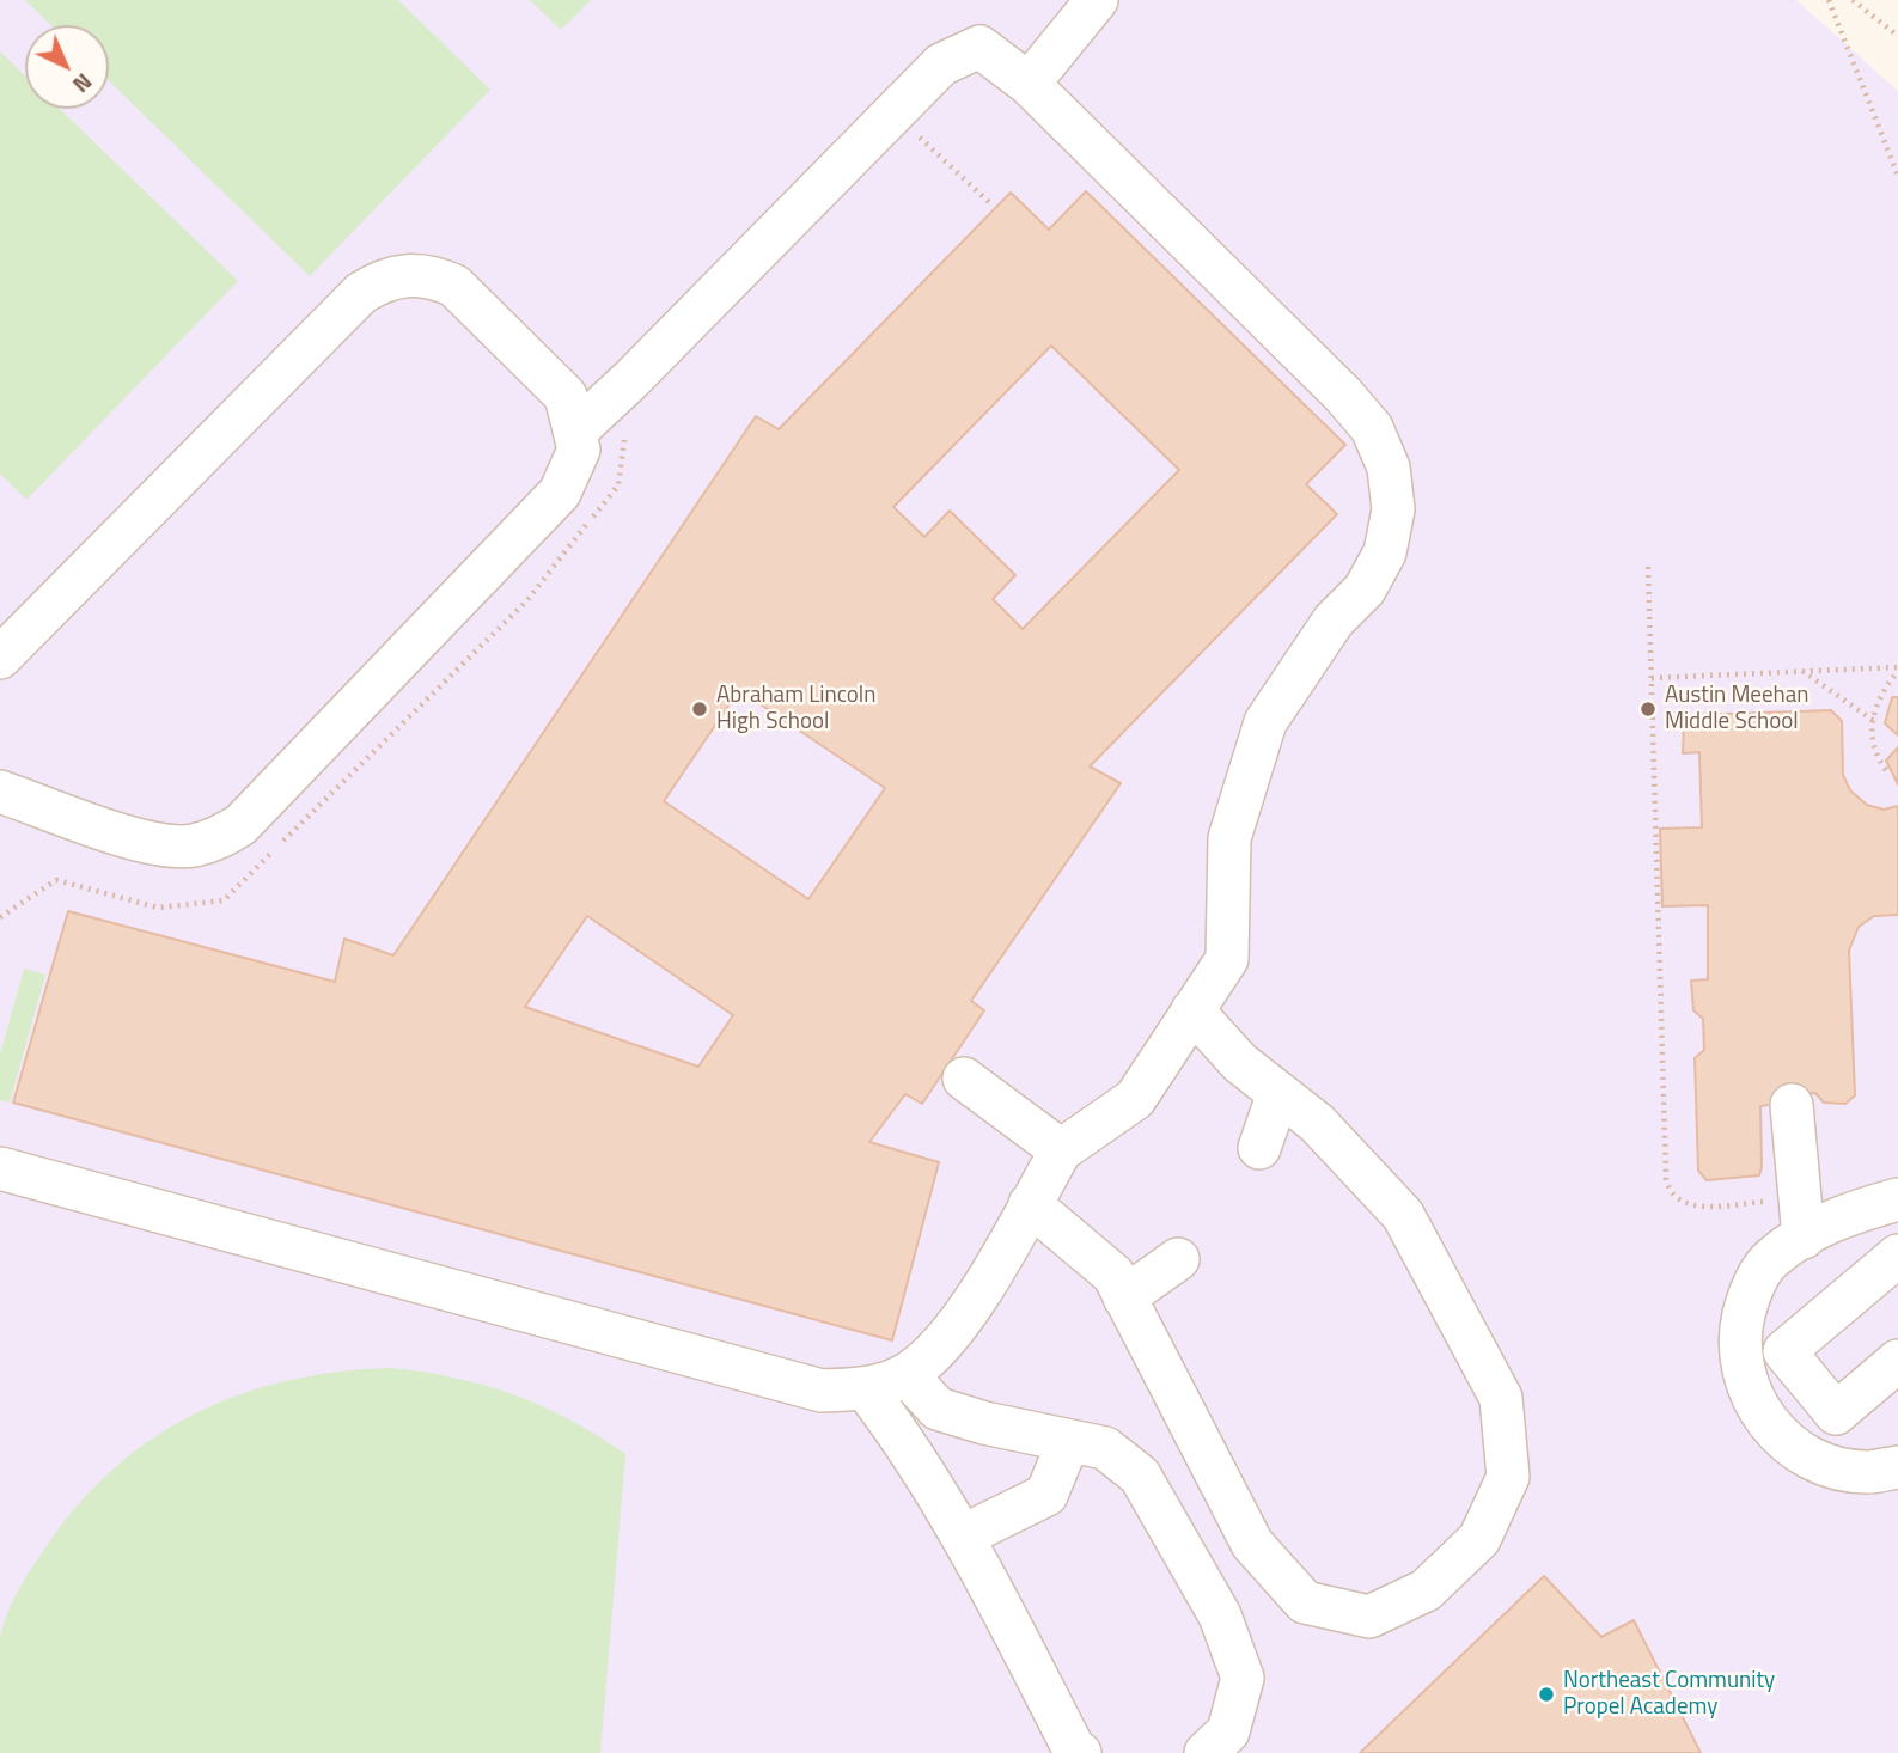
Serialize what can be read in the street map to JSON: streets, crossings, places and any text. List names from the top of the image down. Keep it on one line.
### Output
{"places":["Abraham Lincoln High School","Austin Meehan Middle School","Northeast Community Propel Academy"],"north":"bottom right"}
